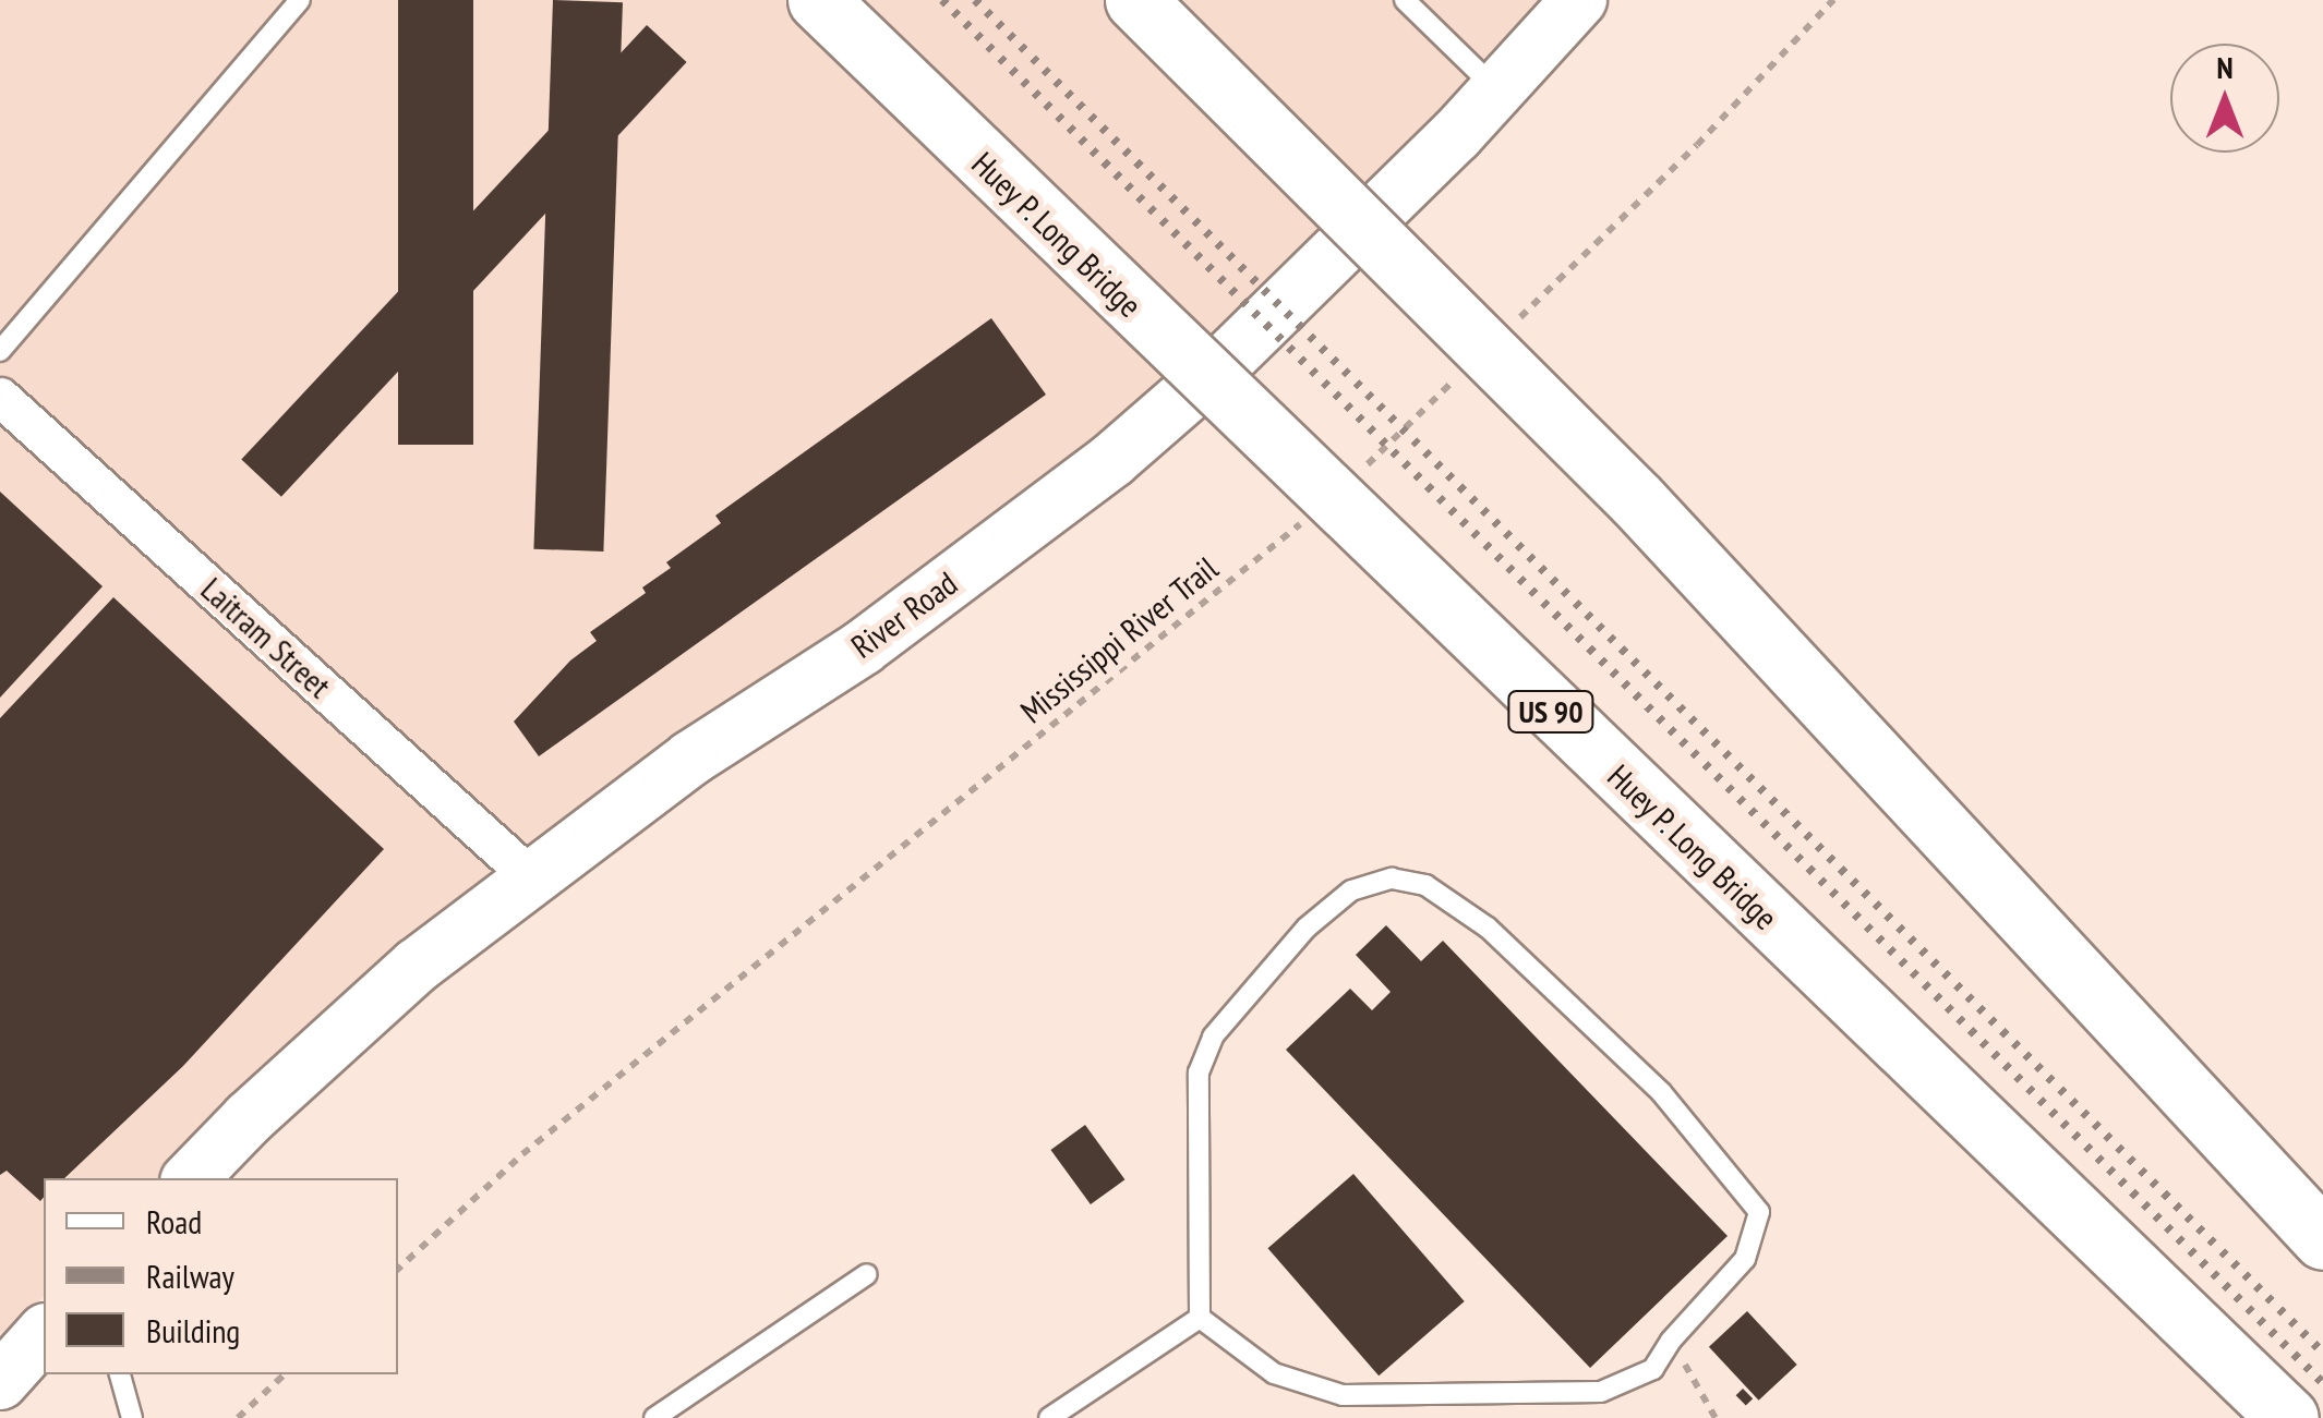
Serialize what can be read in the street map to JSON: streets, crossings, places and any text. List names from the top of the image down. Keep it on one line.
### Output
{"streets":{"highway":["Huey P. Long Bridge","US 90"],"main road":["River Road"],"street":["Laitram Street"],"path":["Mississippi River Trail"]},"crossings":[["River Road","Laitram Street"]],"legend":["Road","Railway","Building"],"north":"top"}
